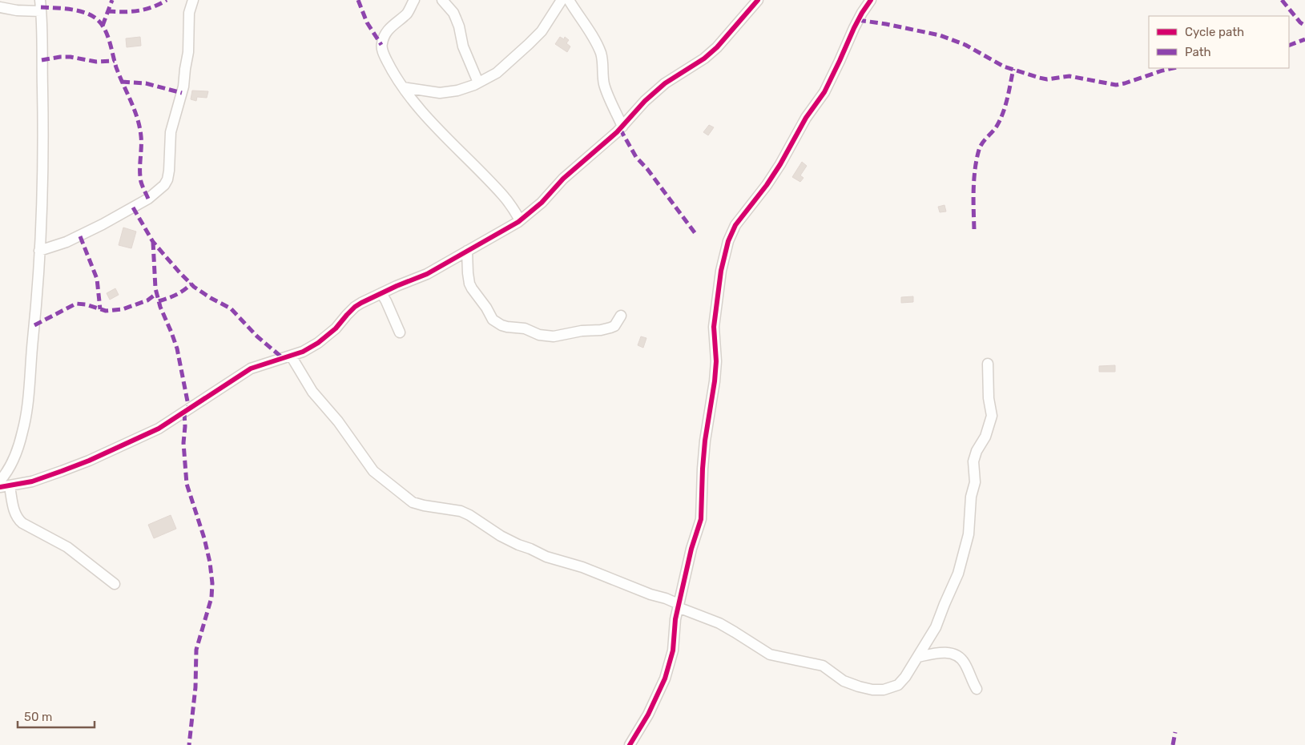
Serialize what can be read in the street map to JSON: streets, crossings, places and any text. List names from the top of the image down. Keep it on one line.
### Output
{"legend":["Cycle path","Path"],"scale_bar":"50 m"}
